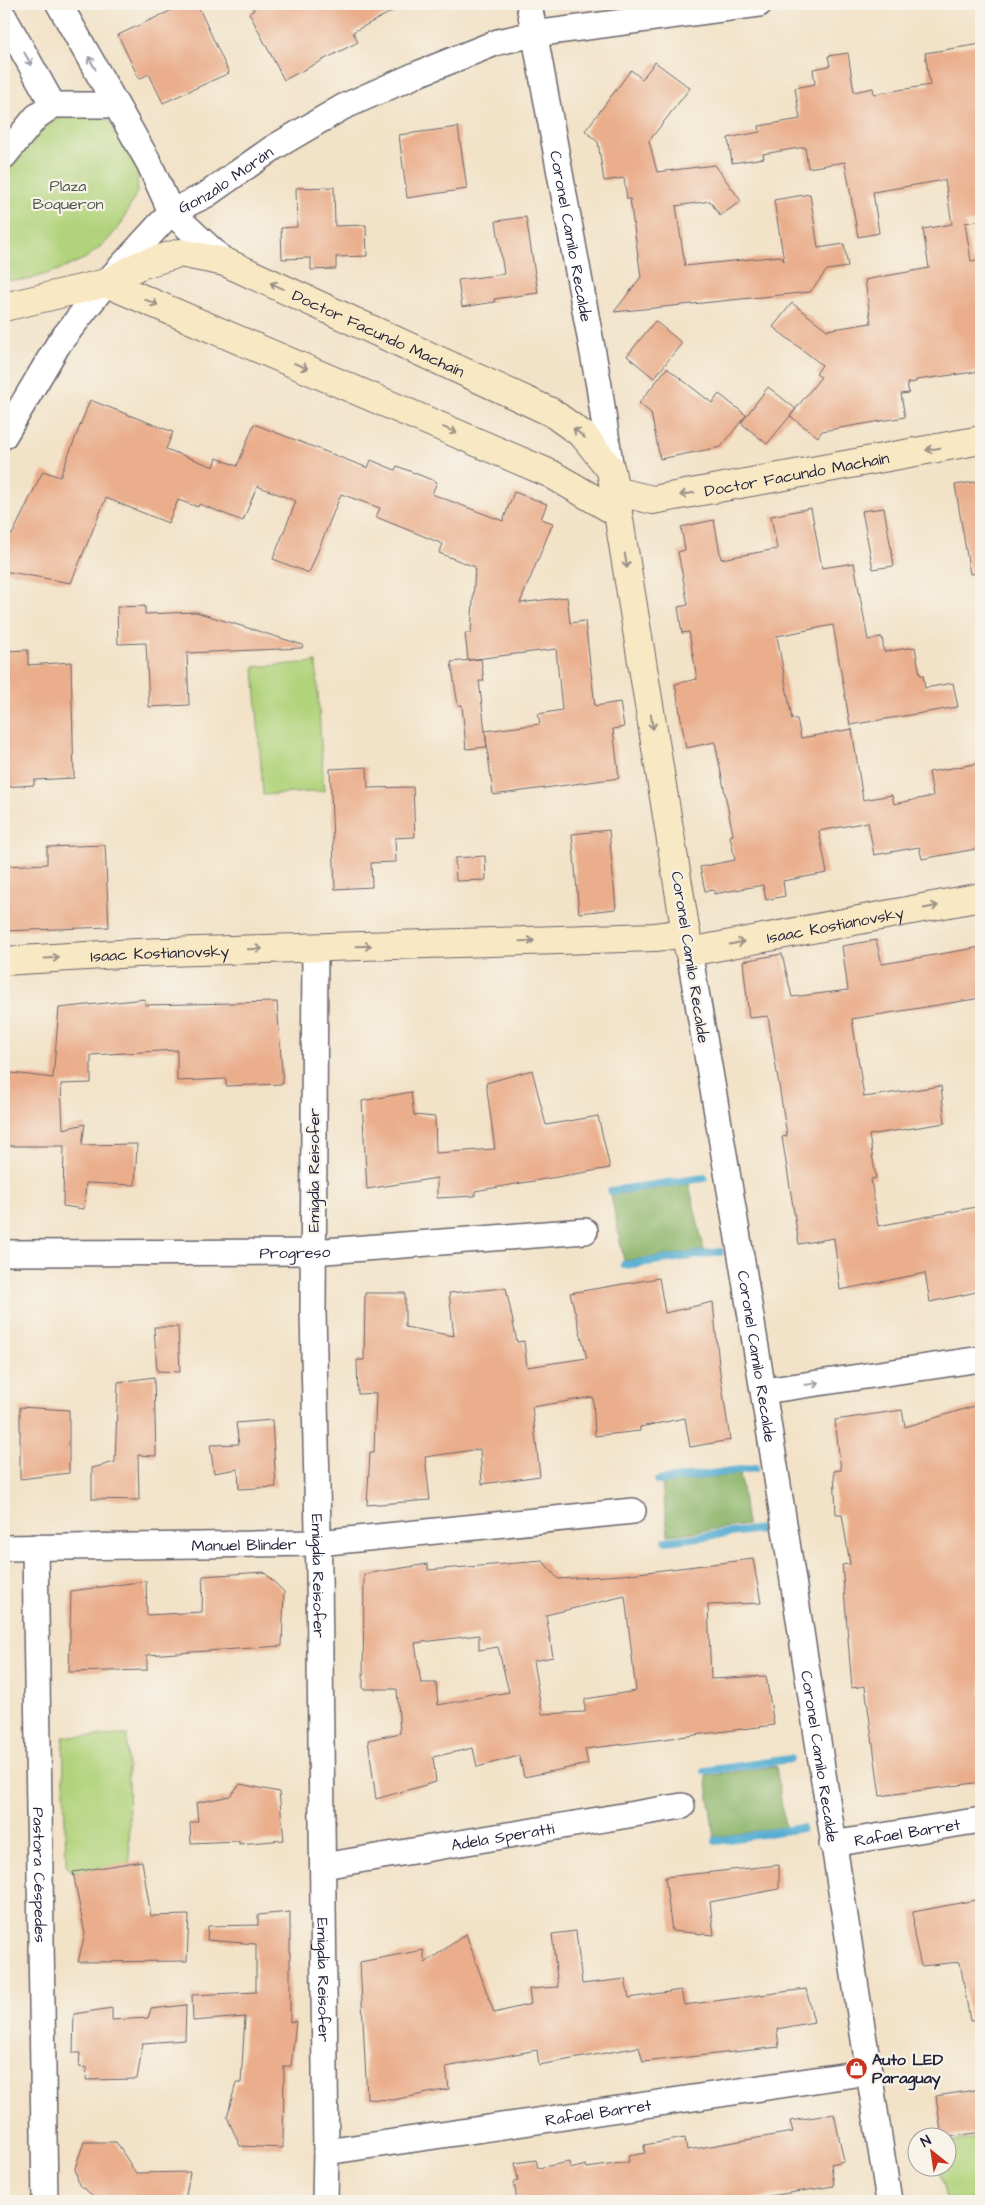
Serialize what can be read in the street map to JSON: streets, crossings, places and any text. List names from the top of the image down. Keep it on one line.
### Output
{"streets":{"main road":["Coronel Camilo Recalde","Doctor Facundo Machaín","Isaac Kostianovsky"],"street":["Gonzalo Morán","Emigdia Reisofer","Progreso","Manuel Blinder","Rafael Barret","Adela Speratti","Pastora Céspedes"]},"crossings":[["Gonzalo Morán","Coronel Camilo Recalde"],["Gonzalo Morán","Doctor Facundo Machaín"],["Coronel Camilo Recalde","Doctor Facundo Machaín"],["Coronel Camilo Recalde","Isaac Kostianovsky"],["Coronel Camilo Recalde","Rafael Barret"],["Isaac Kostianovsky","Emigdia Reisofer"],["Emigdia Reisofer","Progreso"],["Emigdia Reisofer","Manuel Blinder"],["Emigdia Reisofer","Rafael Barret"],["Emigdia Reisofer","Adela Speratti"],["Manuel Blinder","Pastora Céspedes"]],"one_way":["Isaac Kostianovsky"],"parks":["Plaza Boqueron"],"places":{"shop":["Auto LED Paraguay"]},"north":"top left"}
